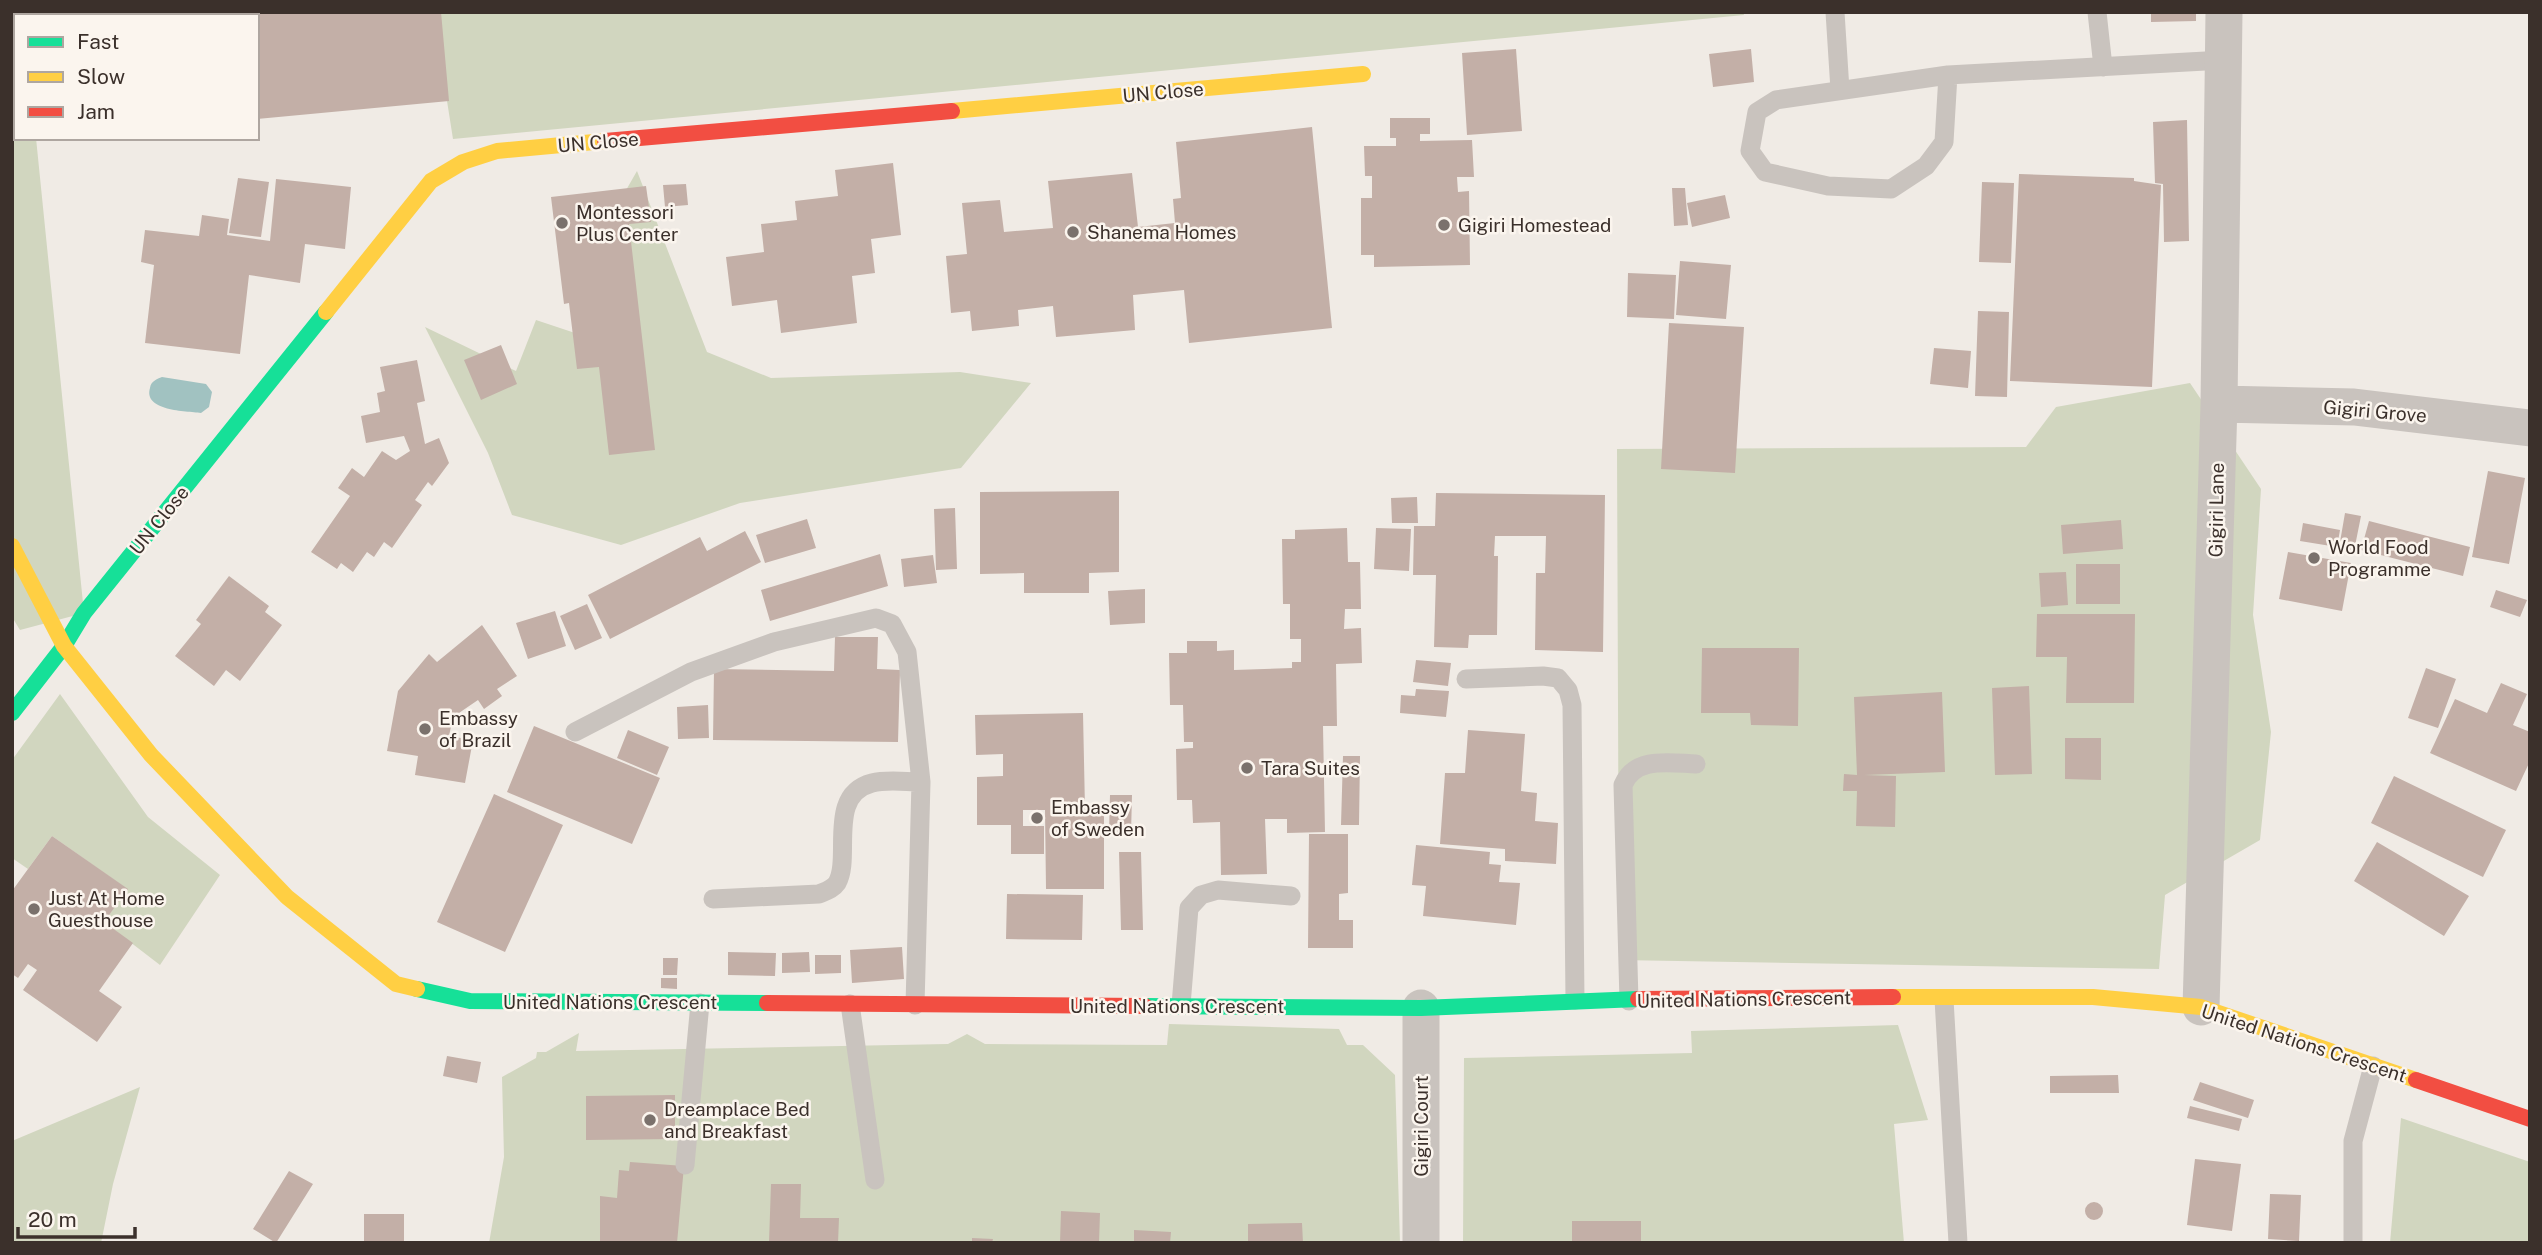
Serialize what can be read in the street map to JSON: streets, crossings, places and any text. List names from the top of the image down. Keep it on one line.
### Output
{"streets":{"street":["UN Close","Gigiri Grove","Gigiri Lane","United Nations Crescent","Gigiri Court"]},"crossings":[["UN Close","United Nations Crescent"],["Gigiri Grove","Gigiri Lane"],["Gigiri Lane","United Nations Crescent"],["United Nations Crescent","Gigiri Court"]],"places":["Montessori Plus Center","Gigiri Homestead","Shanema Homes","World Food Programme","Embassy of Brazil","Tara Suites","Embassy of Sweden","Just At Home Guesthouse","Dreamplace Bed and Breakfast"],"legend":["Fast","Slow","Jam"],"scale_bar":"20 m"}
